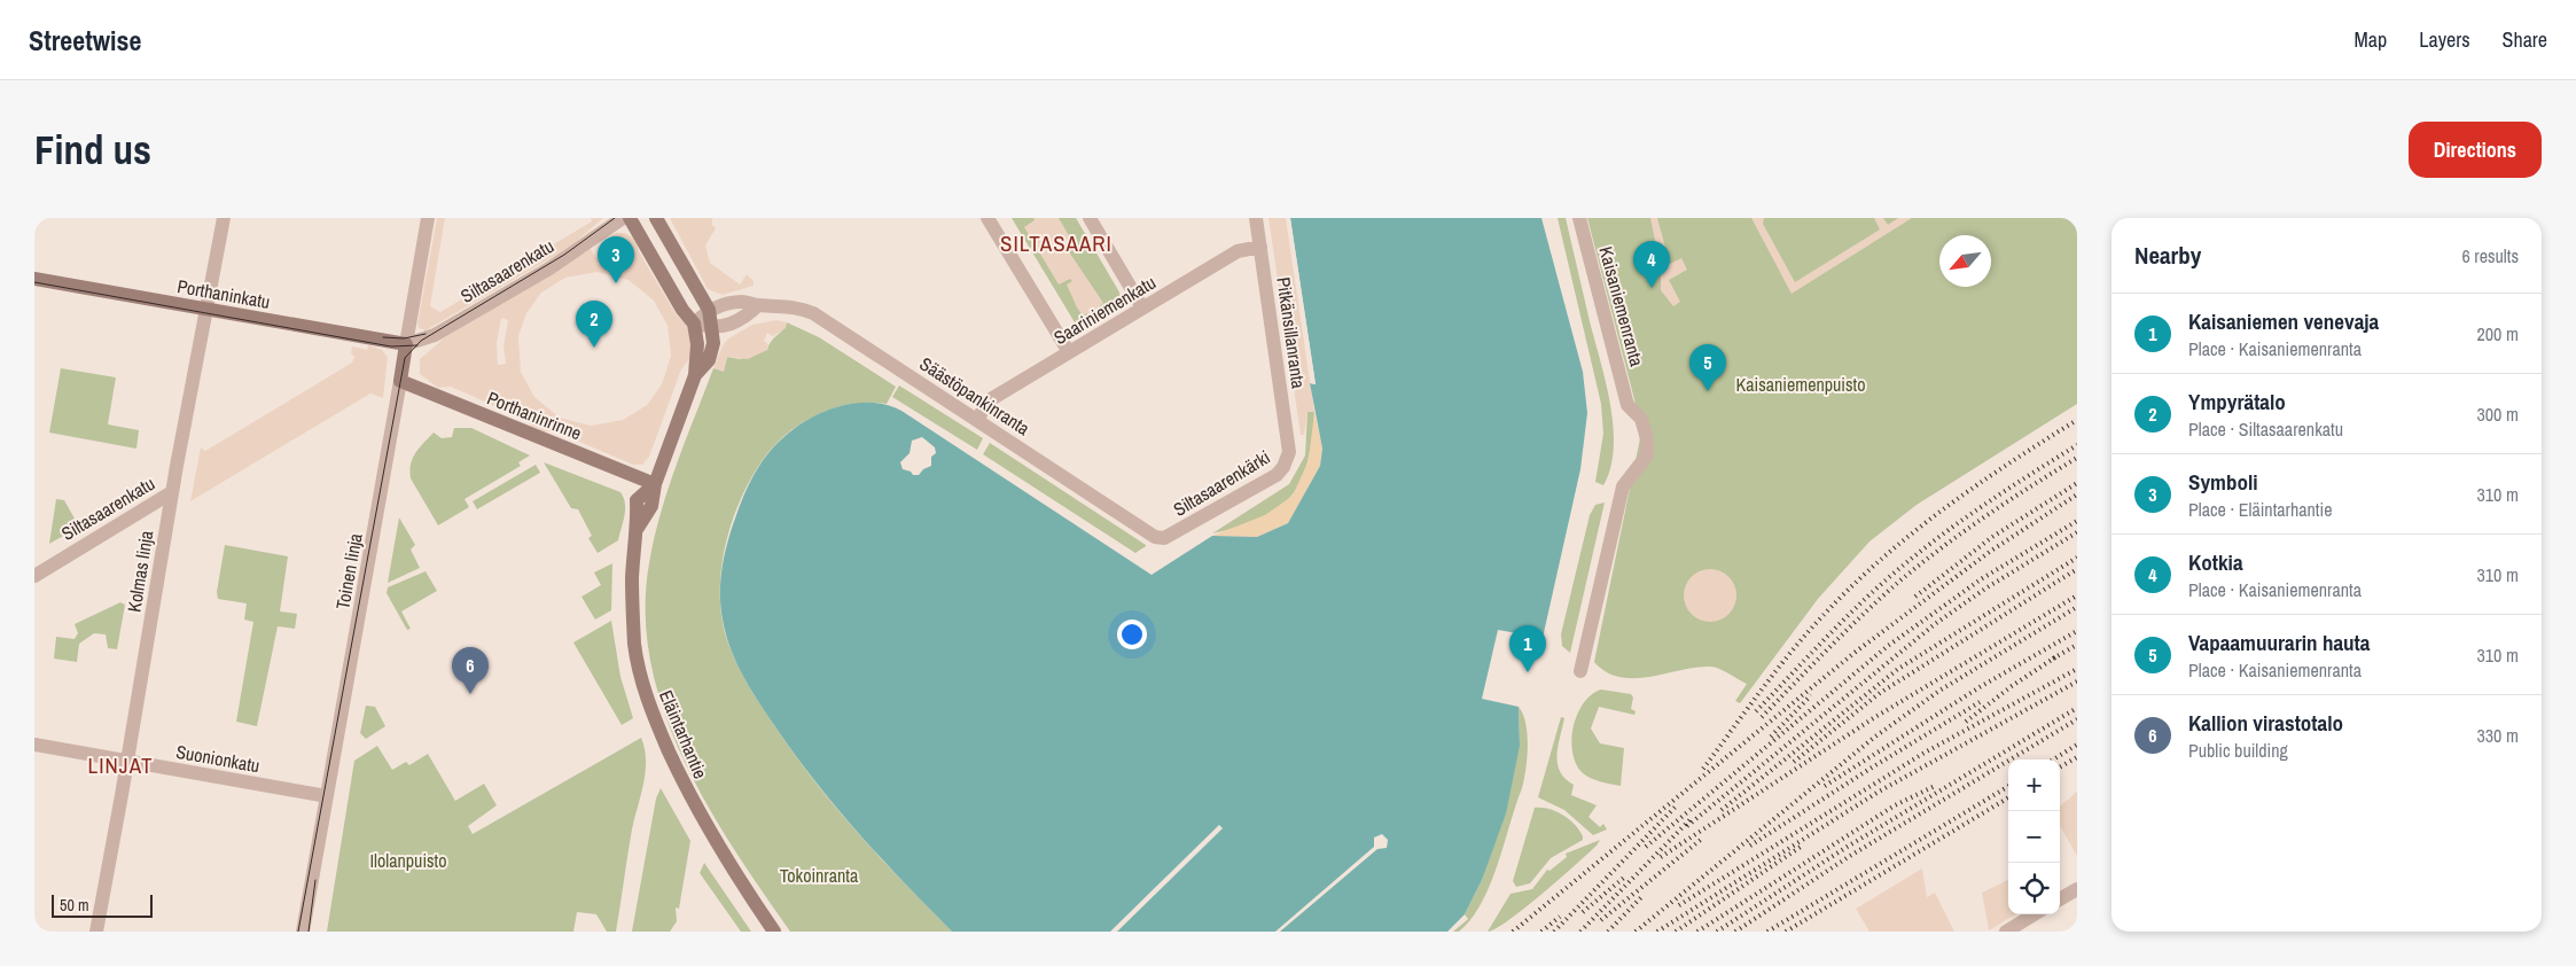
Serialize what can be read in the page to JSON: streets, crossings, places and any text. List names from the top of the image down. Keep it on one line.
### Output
{"streets":{"main road":["Porthaninkatu","Porthaninrinne","Toinen linja","Eläintarhantie"],"street":["Siltasaarenkatu","Kaisaniemenranta","Saariniemenkatu","Pitkänsillanranta","Säästöpankinranta","Siltasaarenkärki","Kolmas linja","Suonionkatu"]},"crossings":[["Siltasaarenkatu","Porthaninkatu"],["Siltasaarenkatu","Kolmas linja"],["Siltasaarenkatu","Toinen linja"],["Porthaninkatu","Kolmas linja"],["Porthaninkatu","Toinen linja"],["Saariniemenkatu","Pitkänsillanranta"],["Saariniemenkatu","Säästöpankinranta"],["Pitkänsillanranta","Siltasaarenkärki"],["Säästöpankinranta","Siltasaarenkärki"],["Säästöpankinranta","Eläintarhantie"],["Porthaninrinne","Toinen linja"],["Porthaninrinne","Eläintarhantie"],["Kolmas linja","Suonionkatu"],["Toinen linja","Suonionkatu"]],"districts":["SILTASAARI","LINJAT"],"parks":["Kaisaniemenpuisto","Ilolanpuisto","Tokoinranta"],"scale_bar":"50 m","north":"bottom left","page":{"header":"Streetwise","nav":["Map","Layers","Share"],"buttons":"Directions","title":"Find us","heading":["Nearby","6 results"],"pins":["3","4","2","5","1","6"],"list":[{"mark":"1","name":"Kaisaniemen venevaja","note":"Place · Kaisaniemenranta","value":"200 m"},{"mark":"2","name":"Ympyrätalo","note":"Place · Siltasaarenkatu","value":"300 m"},{"mark":"3","name":"Symboli","note":"Place · Eläintarhantie","value":"310 m"},{"mark":"4","name":"Kotkia","note":"Place · Kaisaniemenranta","value":"310 m"},{"mark":"5","name":"Vapaamuurarin hauta","note":"Place · Kaisaniemenranta","value":"310 m"},{"mark":"6","name":"Kallion virastotalo","note":"Public building","value":"330 m"}],"map_buttons":["+","−"],"scale":"50 m"}}
